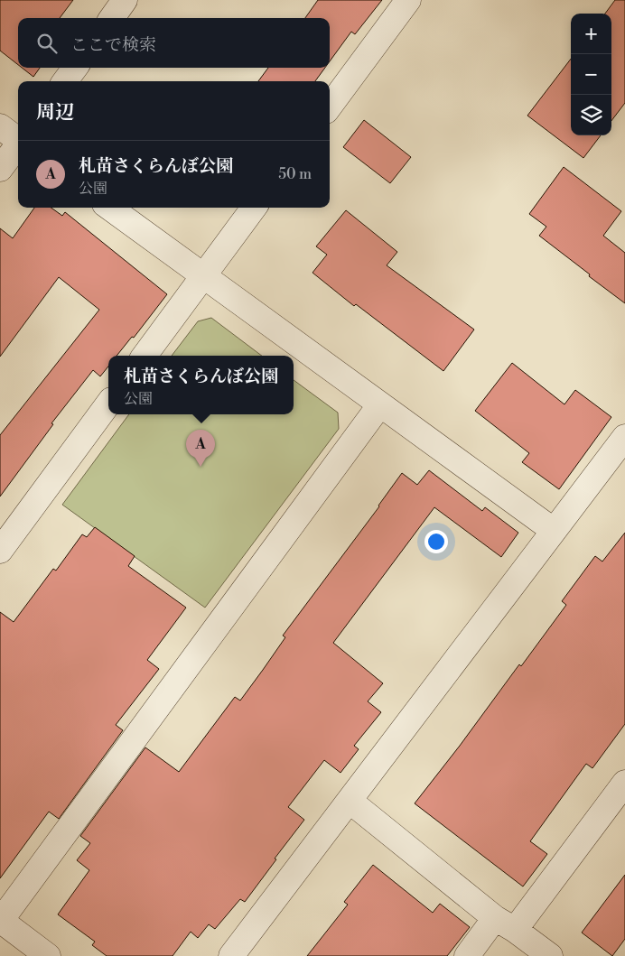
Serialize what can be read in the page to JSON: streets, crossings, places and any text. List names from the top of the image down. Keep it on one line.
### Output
{"page":{"map_buttons":["+","−"],"search":"ここで検索","heading":"周辺","list":[{"mark":"A","name":"札苗さくらんぼ公園","note":"公園","value":"50 m"}],"popup":["札苗さくらんぼ公園","公園"],"pins":"A"}}
